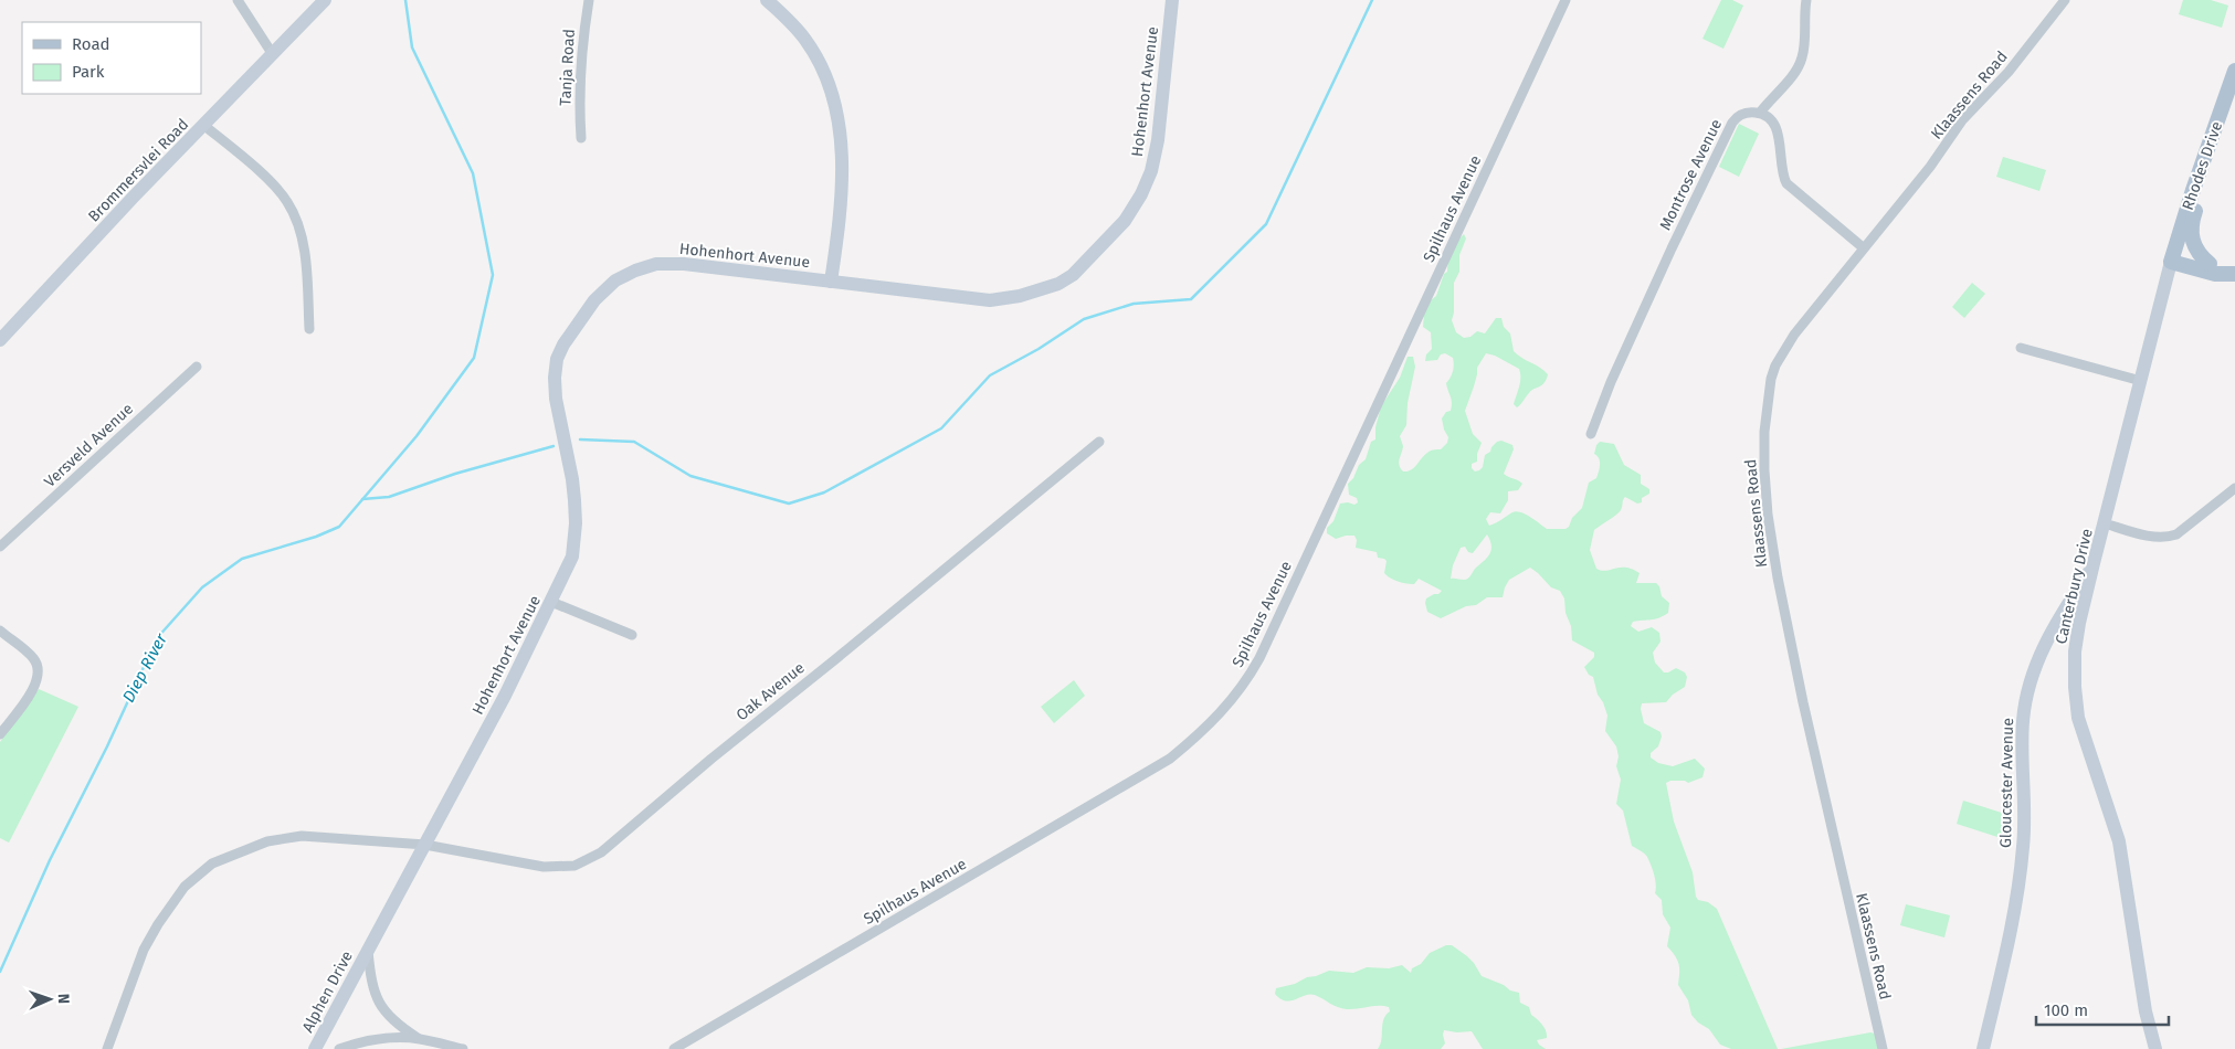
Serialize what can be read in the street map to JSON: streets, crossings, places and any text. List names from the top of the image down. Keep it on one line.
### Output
{"streets":{"main road":["Rhodes Drive"],"street":["Tanja Road","Hohenhort Avenue","Klaassens Road","Brommersvlei Road","Montrose Avenue","Spilhaus Avenue","Versveld Avenue","Canterbury Drive","Oak Avenue","Gloucester Avenue","Alphen Drive"]},"crossings":[["Hohenhort Avenue","Oak Avenue"],["Hohenhort Avenue","Alphen Drive"],["Rhodes Drive","Canterbury Drive"],["Canterbury Drive","Gloucester Avenue"]],"water":["Diep River"],"legend":["Road","Park"],"scale_bar":"100 m","north":"right"}
